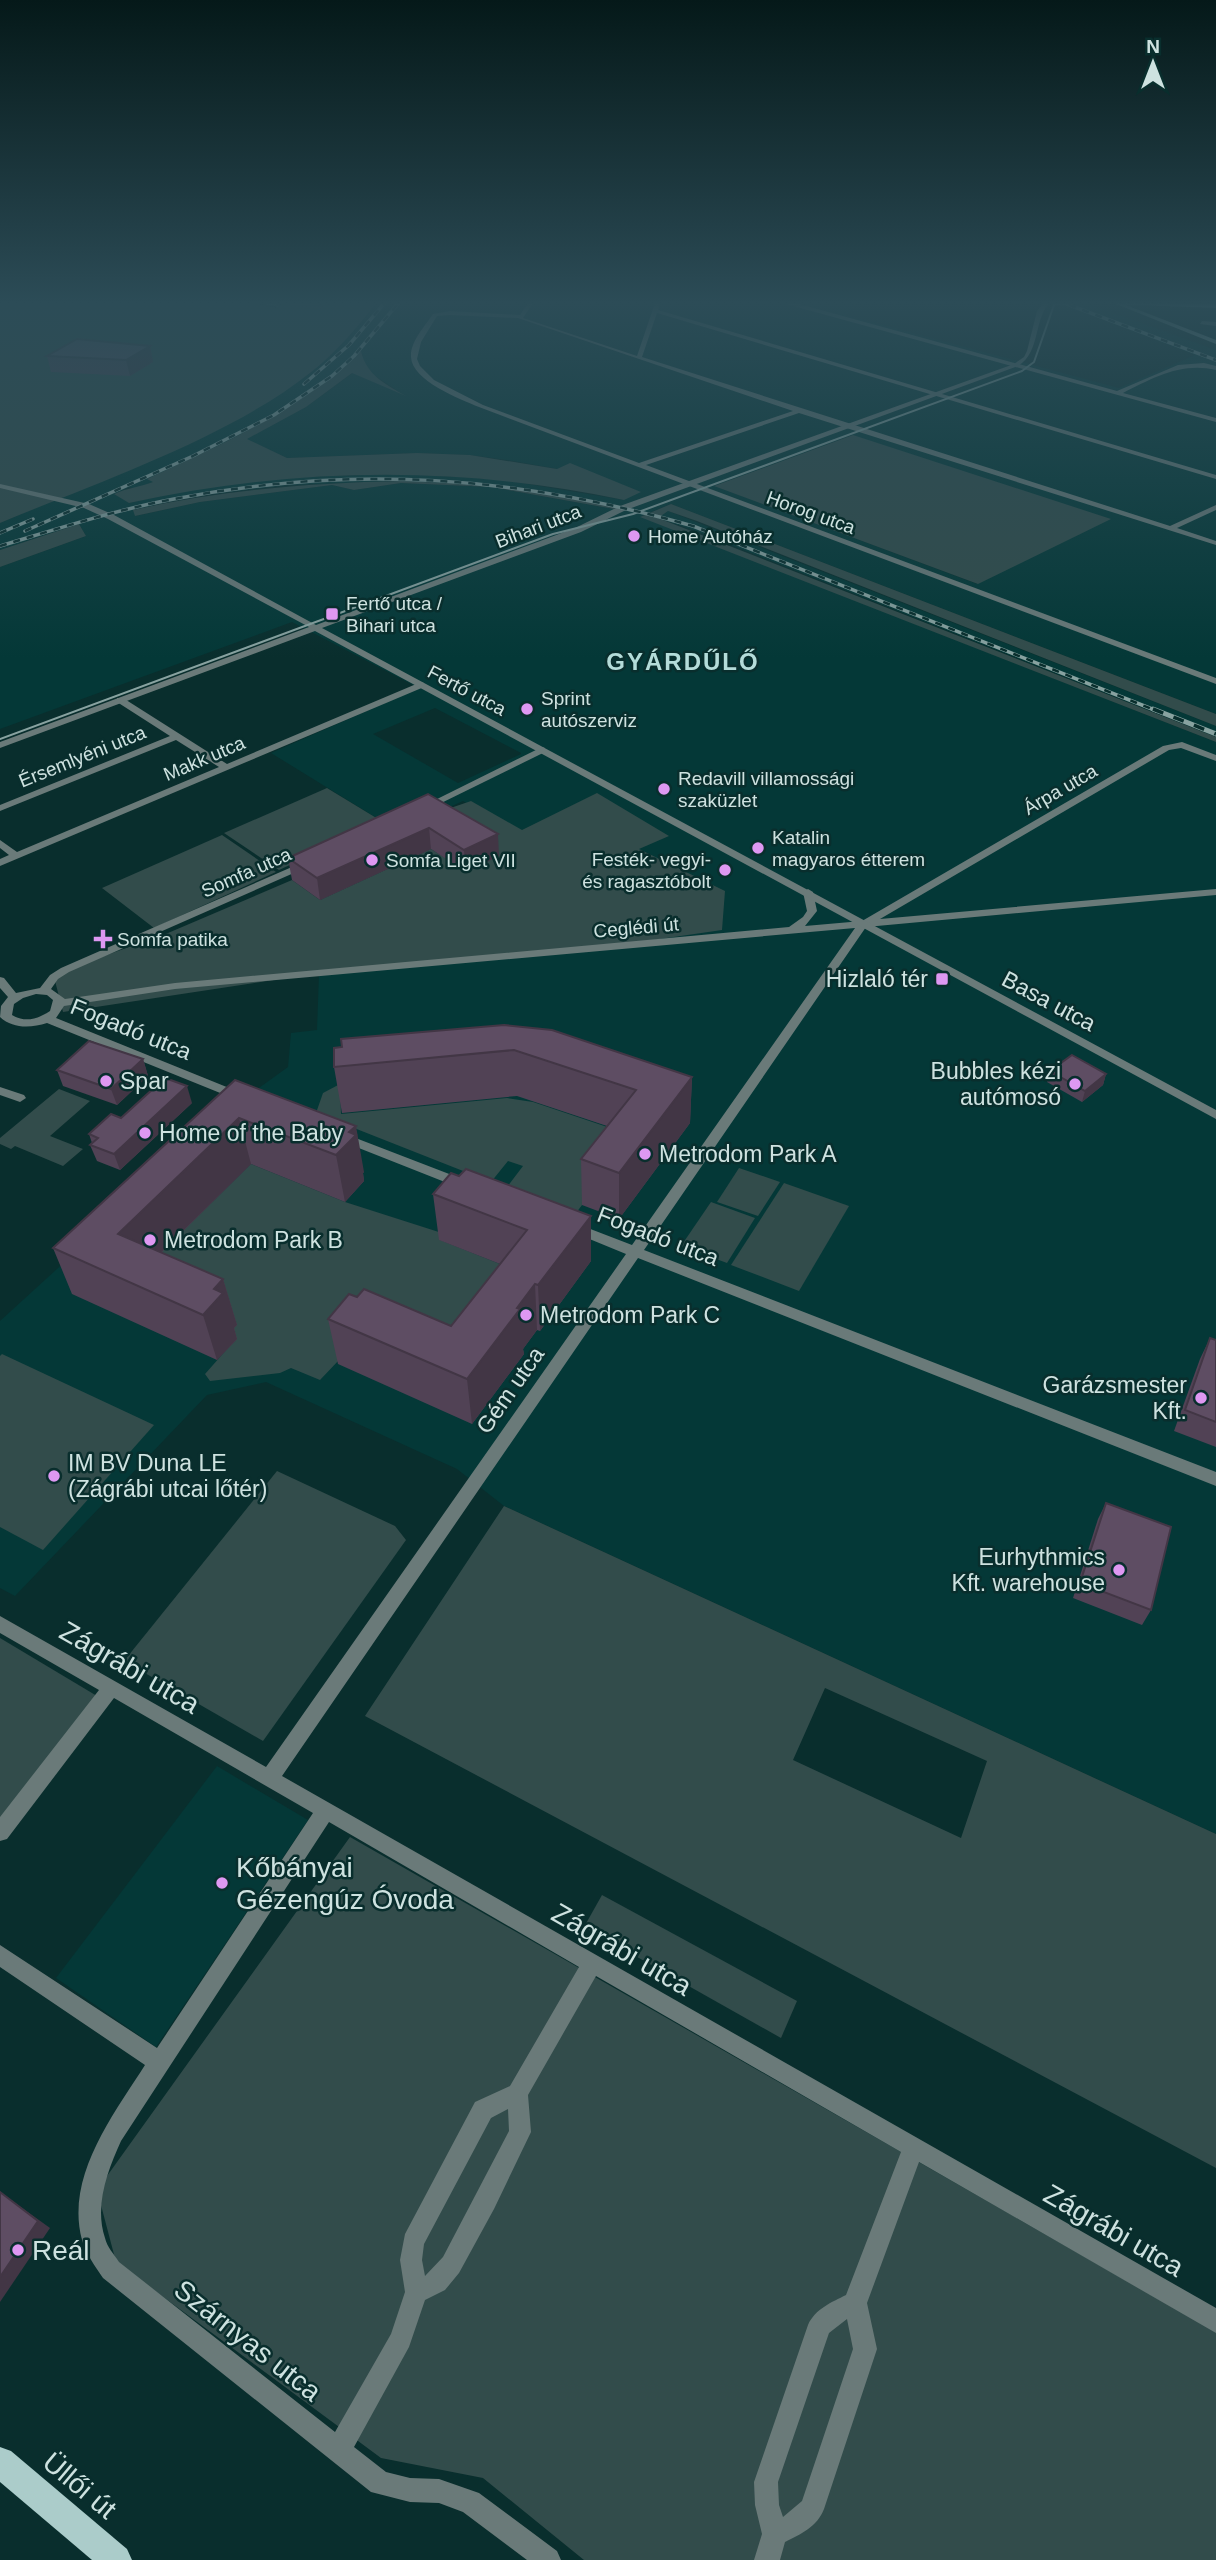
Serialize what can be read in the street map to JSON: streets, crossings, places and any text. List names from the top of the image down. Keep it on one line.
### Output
{"streets":{"main road":["Üllői út"],"street":["Horog utca","Bihari utca","Fertő utca","Érsemlyéni utca","Makk utca","Árpa utca","Somfa utca","Ceglédi út","Basa utca","Fogadó utca","Gém utca","Zágrábi utca","Szárnyas utca"]},"crossings":[["Horog utca","Bihari utca"],["Bihari utca","Fertő utca"],["Fertő utca","Makk utca"],["Árpa utca","Ceglédi út"],["Árpa utca","Basa utca"],["Árpa utca","Gém utca"],["Ceglédi út","Basa utca"],["Ceglédi út","Gém utca"],["Basa utca","Gém utca"],["Fogadó utca","Gém utca"],["Gém utca","Zágrábi utca"],["Zágrábi utca","Szárnyas utca"]],"districts":["GYÁRDŰLŐ"],"places":{"other":["Home Autóház","Sprint autószerviz","Redavill villamossági szaküzlet","Katalin magyaros étterem","Somfa Liget VII","Festék- vegyi- és ragasztóbolt","Spar","Bubbles kézi autómosó","Home of the Baby","Metrodom Park A","Metrodom Park B","Metrodom Park C","Garázsmester Kft.","IM BV Duna LE (Zágrábi utcai lőtér)","Eurhythmics Kft. warehouse","Kőbányai Gézengúz Óvoda","Reál"],"transit":["Fertő utca / Bihari utca","Hizlaló tér"],"health":["Somfa patika"]},"north":"top"}
